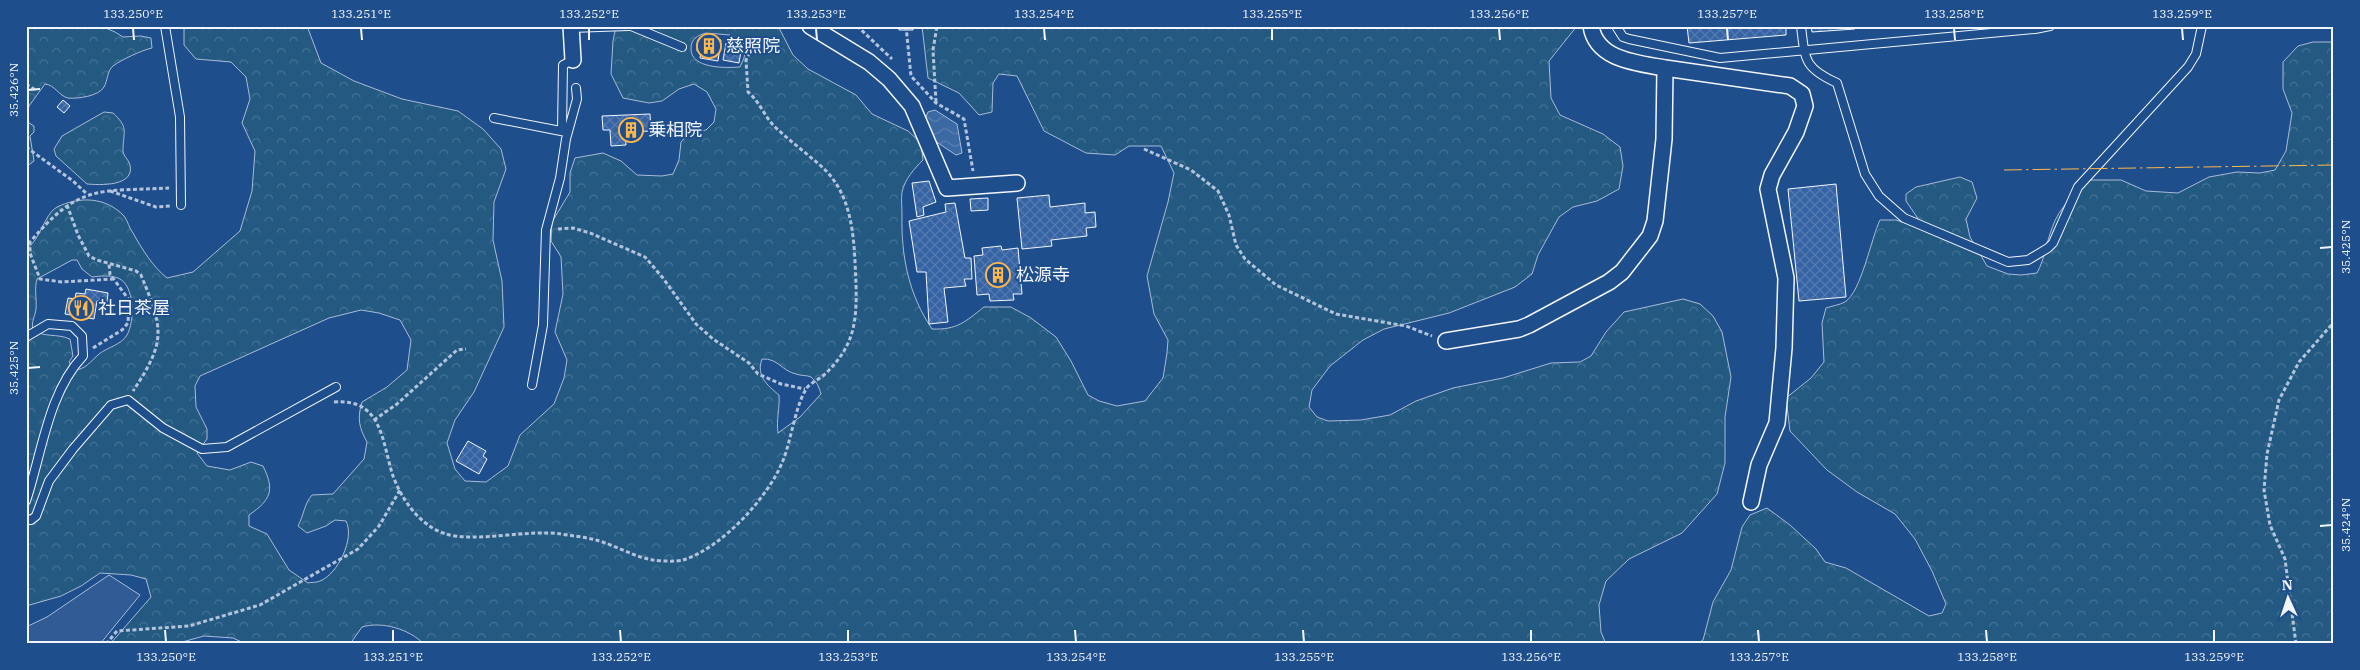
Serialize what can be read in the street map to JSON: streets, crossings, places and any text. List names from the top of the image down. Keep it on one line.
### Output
{"places":{"building":["慈照院","乗相院","松源寺"],"restaurant":["社日茶屋"]},"north":"top","coordinates":["133.250°E","133.251°E","133.252°E","133.253°E","133.254°E","133.255°E","133.256°E","133.257°E","133.258°E","133.259°E","35.426°N","35.425°N","35.424°N"]}
